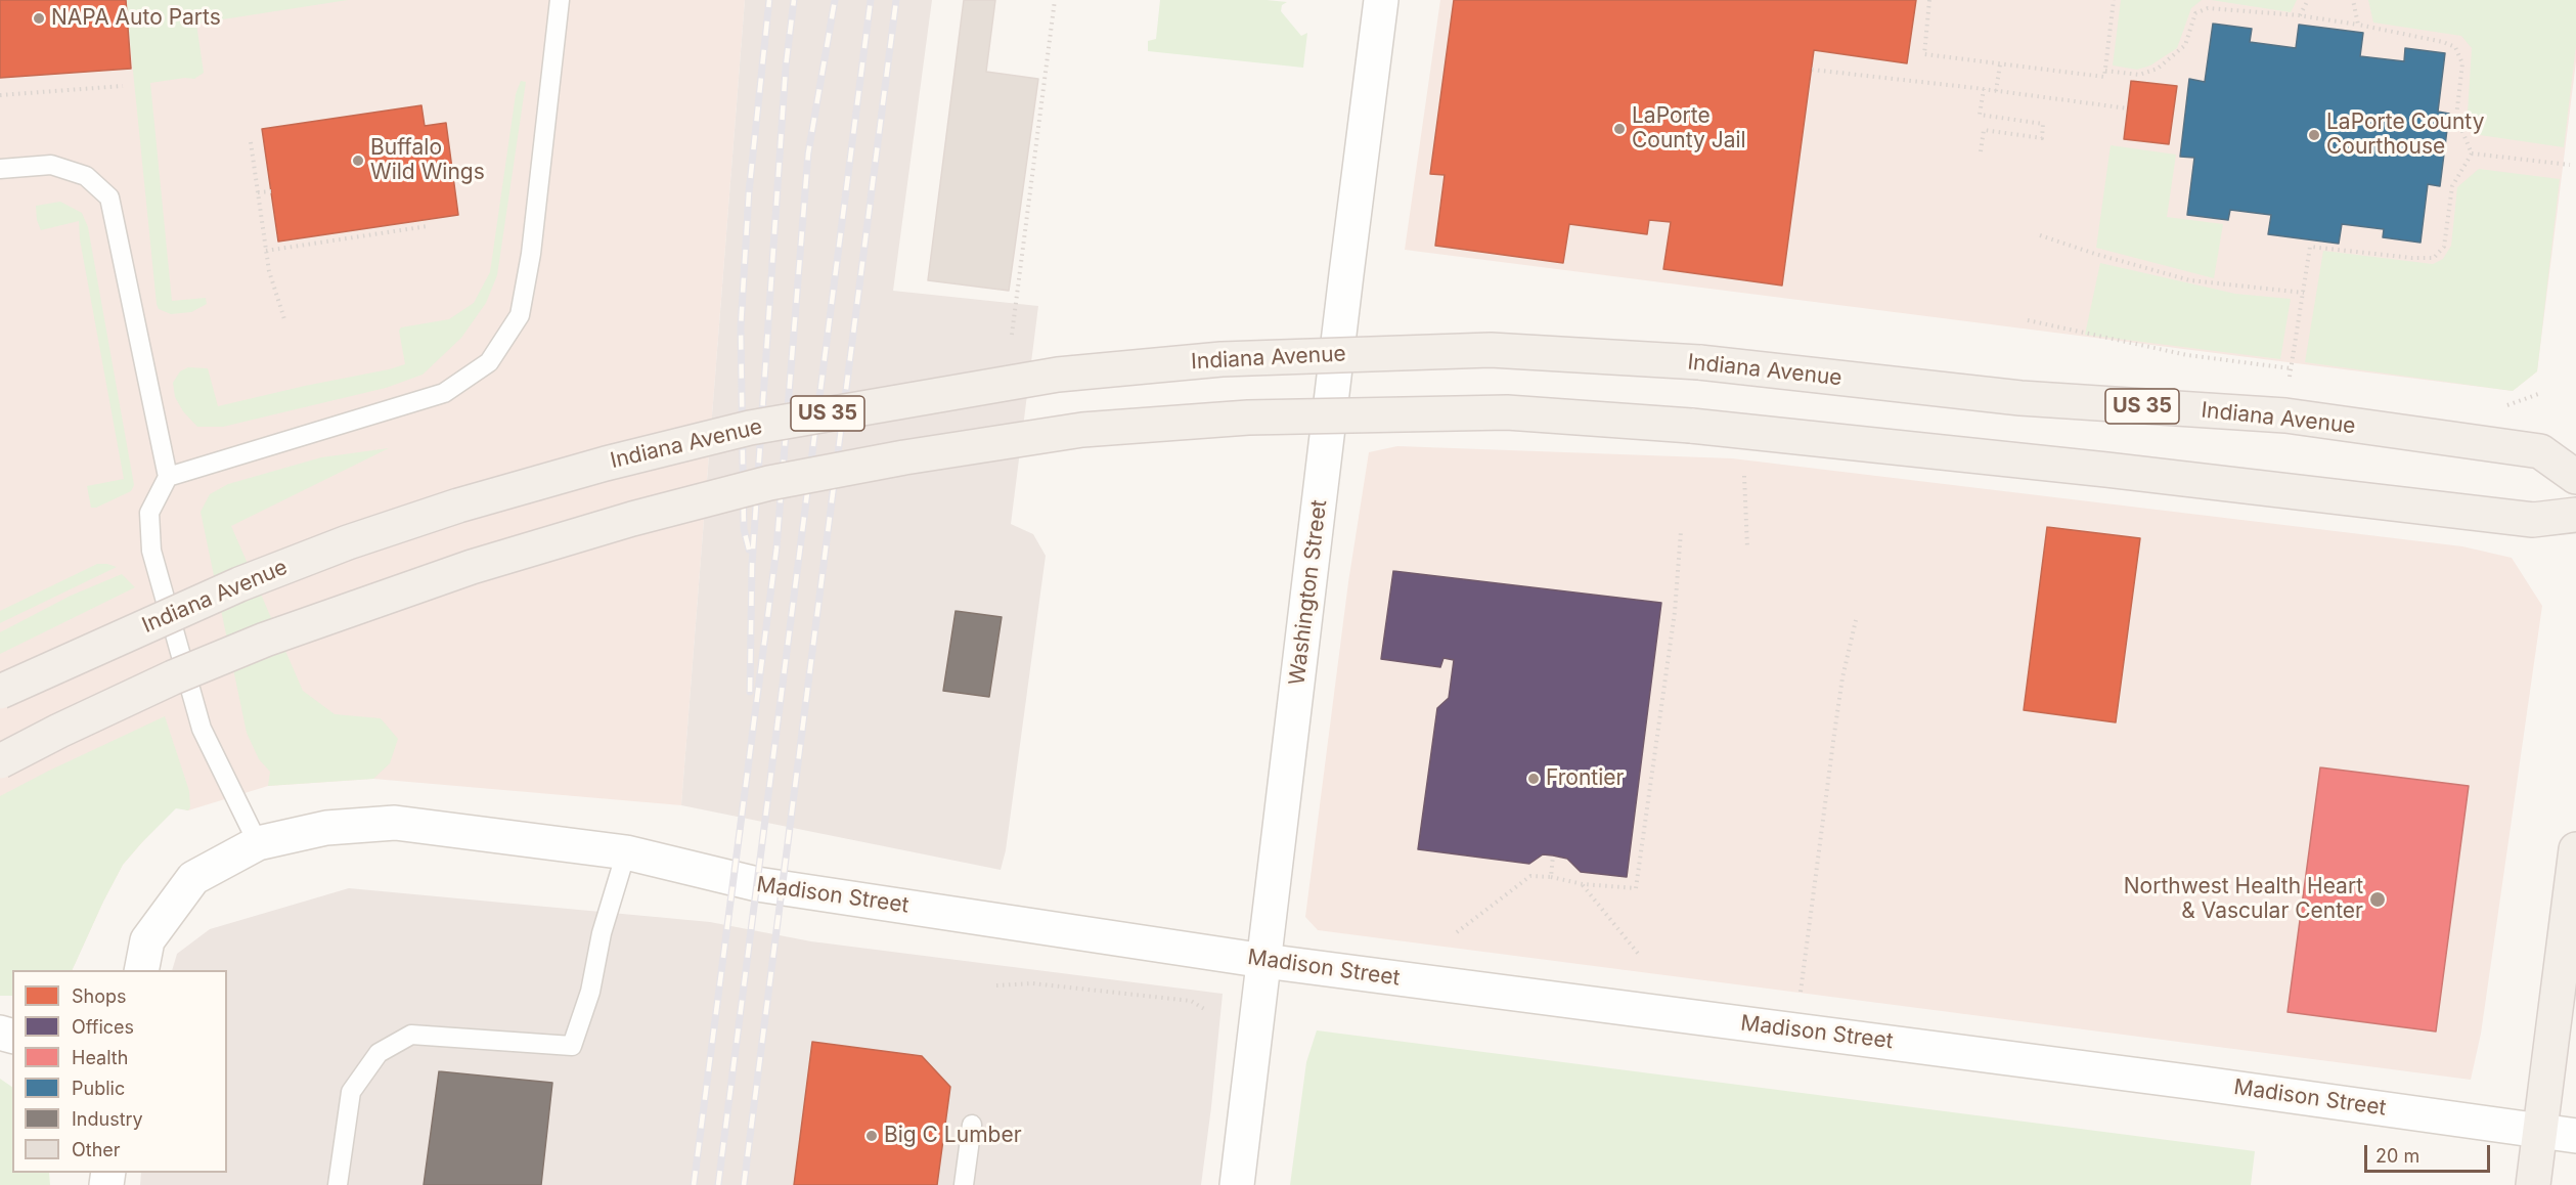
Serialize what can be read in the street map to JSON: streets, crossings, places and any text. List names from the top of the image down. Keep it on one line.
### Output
{"streets":{"main road":["Indiana Avenue","US 35"],"street":["Washington Street","Madison Street"]},"crossings":[["Washington Street","Madison Street"]],"places":["NAPA Auto Parts","LaPorte County Jail","LaPorte County Courthouse","Buffalo Wild Wings","Frontier","Northwest Health Heart & Vascular Center","Big C Lumber"],"legend":["Shops","Offices","Health","Public","Industry","Other"],"scale_bar":"20 m"}
